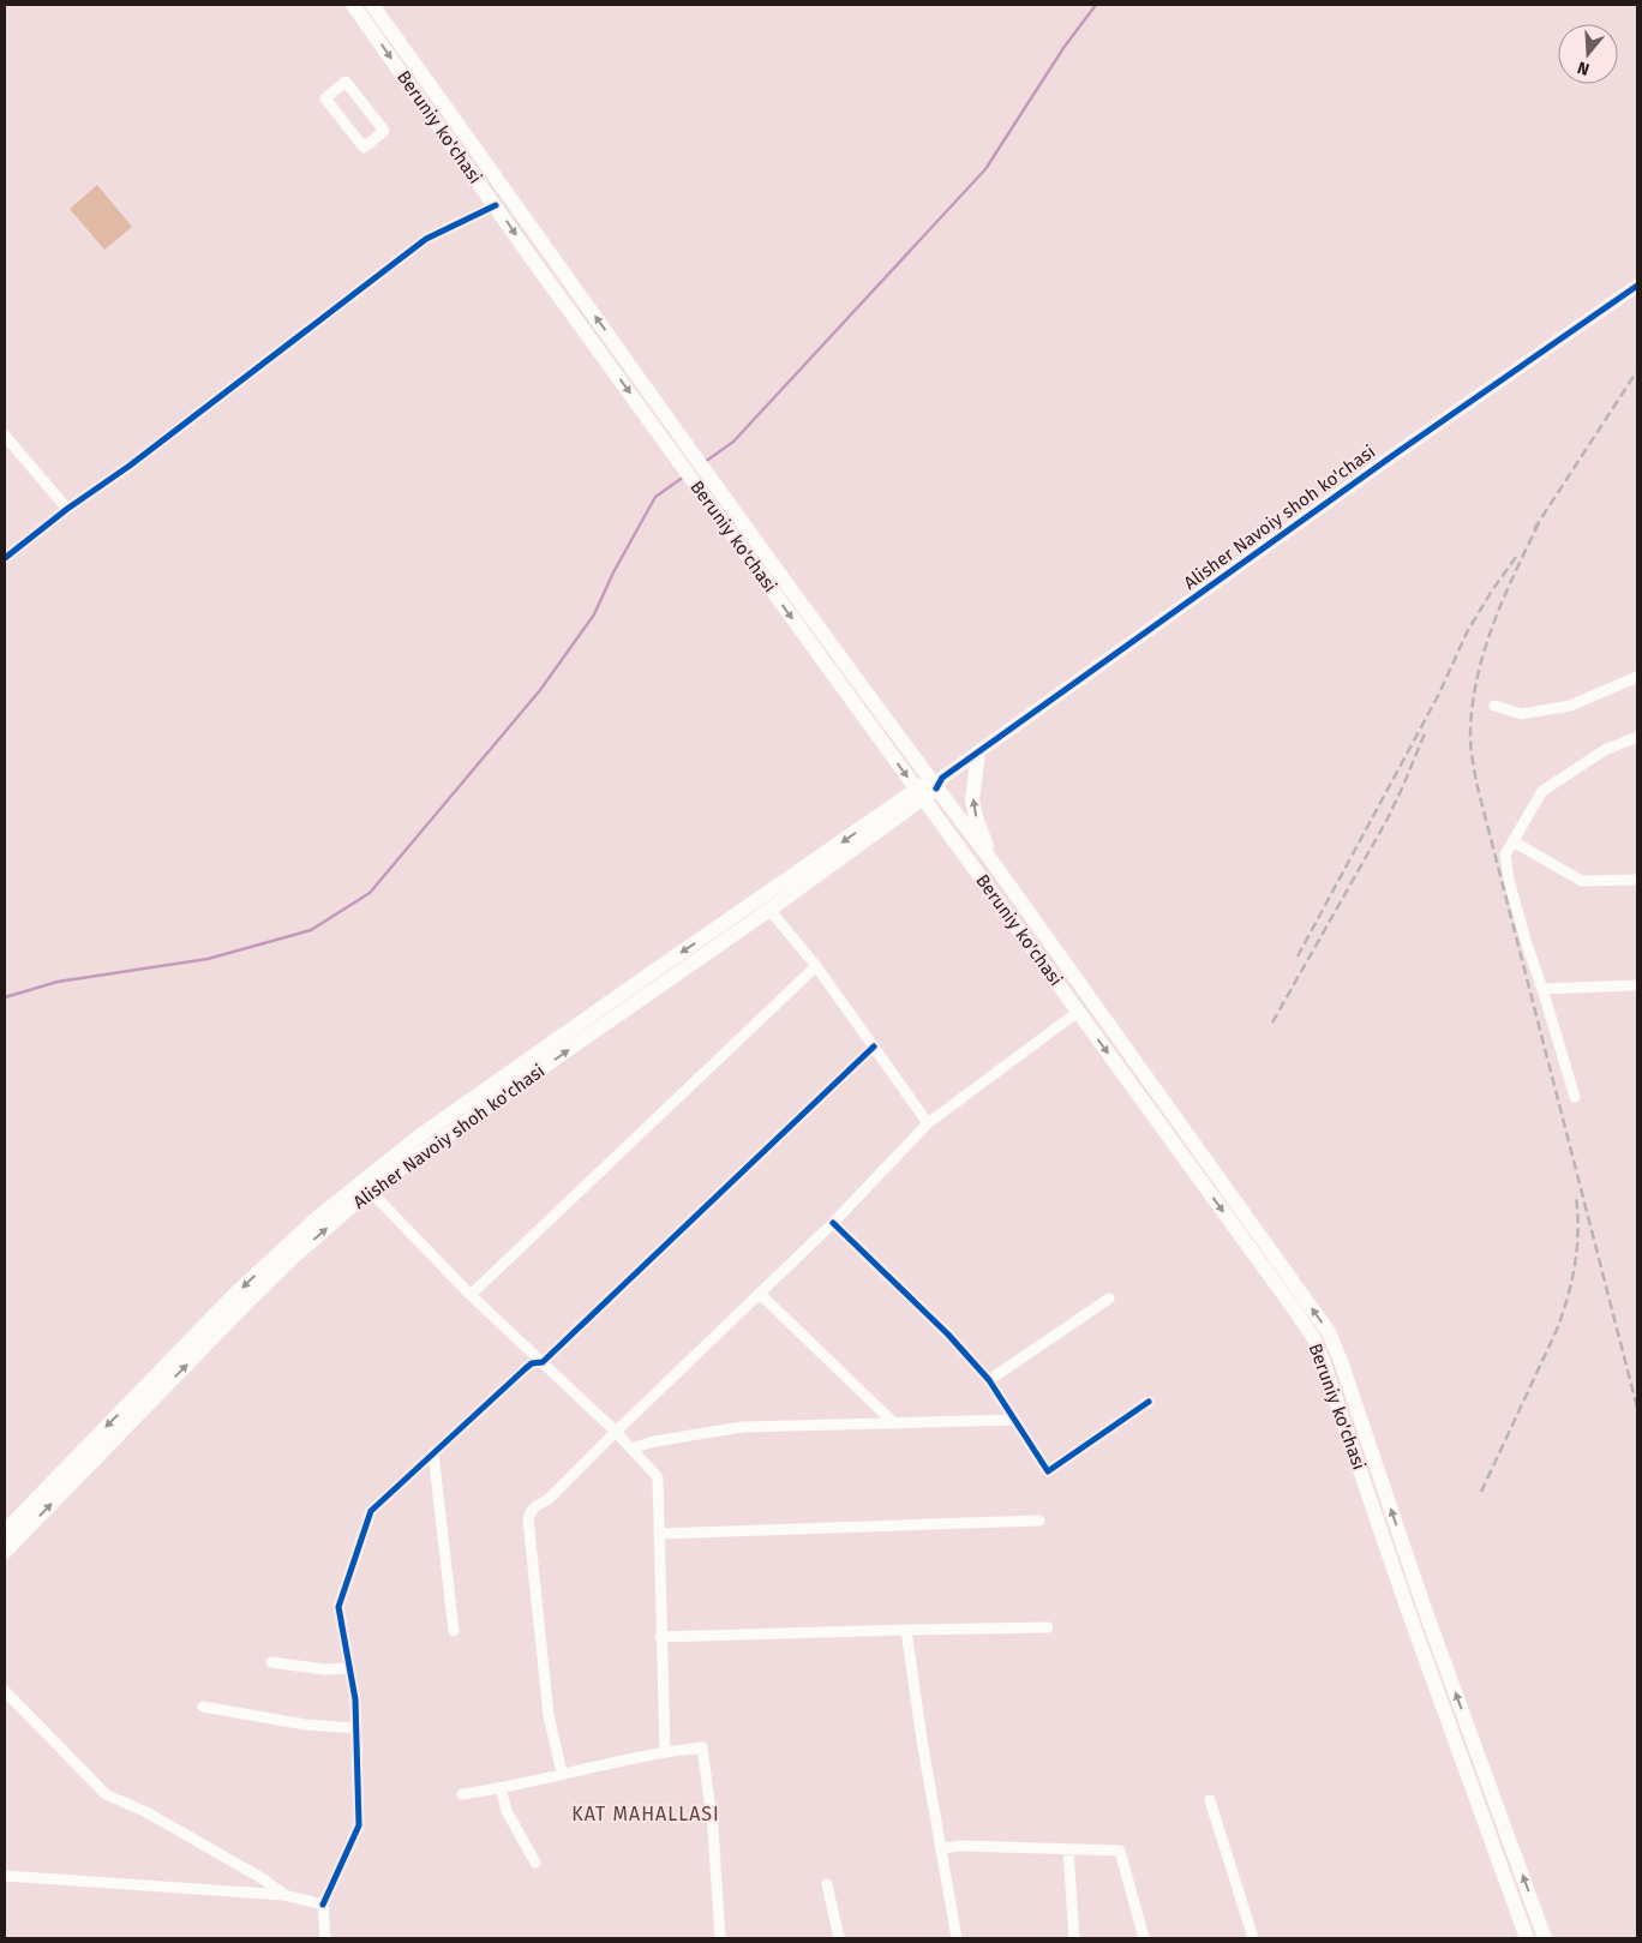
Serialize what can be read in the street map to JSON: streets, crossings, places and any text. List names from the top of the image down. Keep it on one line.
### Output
{"streets":{"main road":["Beruniy ko'chasi","Alisher Navoiy shoh ko'chasi"]},"crossings":[["Beruniy ko'chasi","Alisher Navoiy shoh ko'chasi"]],"districts":["KAT MAHALLASI"],"north":"bottom"}
